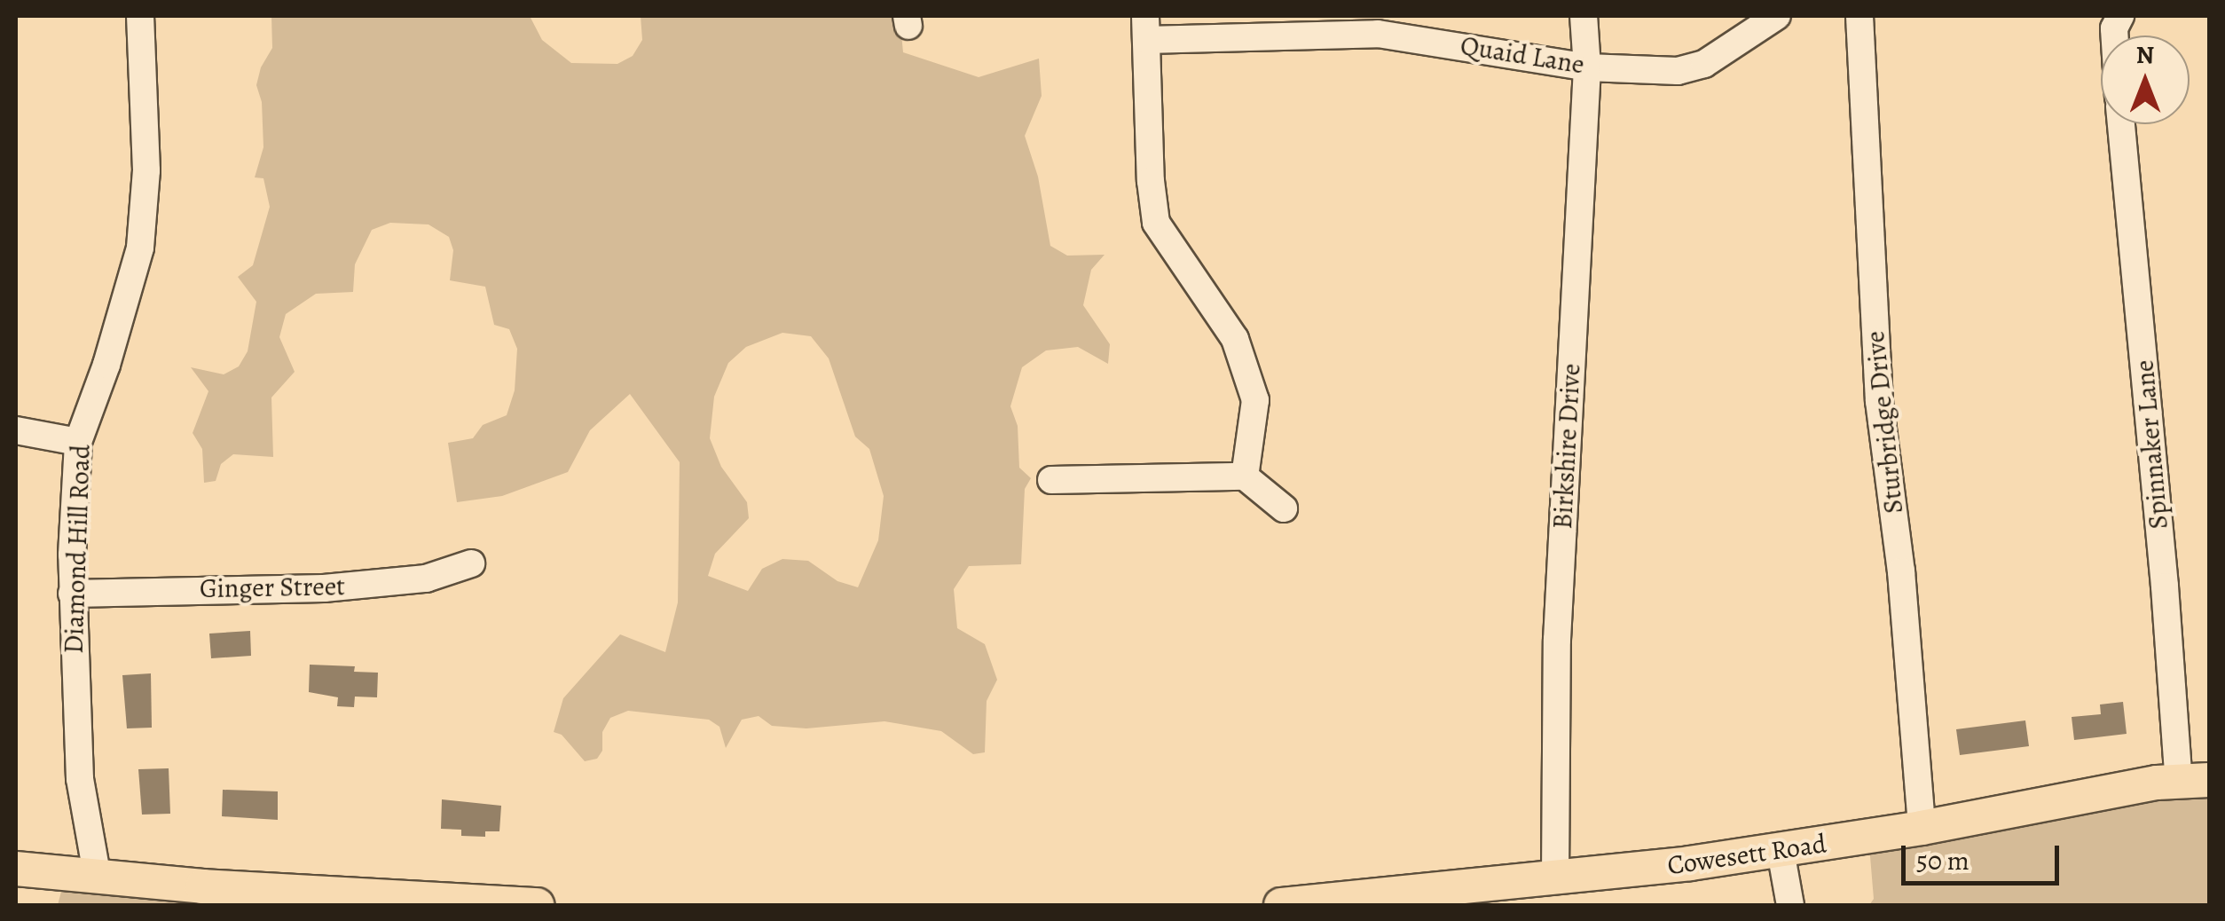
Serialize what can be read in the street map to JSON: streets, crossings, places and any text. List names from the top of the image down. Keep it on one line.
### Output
{"streets":{"main road":["Cowesett Road"],"street":["Quaid Lane","Sturbridge Drive","Spinnaker Lane","Birkshire Drive","Diamond Hill Road","Ginger Street"]},"crossings":[["Quaid Lane","Birkshire Drive"],["Sturbridge Drive","Cowesett Road"],["Spinnaker Lane","Cowesett Road"],["Birkshire Drive","Cowesett Road"],["Diamond Hill Road","Ginger Street"]],"scale_bar":"50 m","north":"top"}
